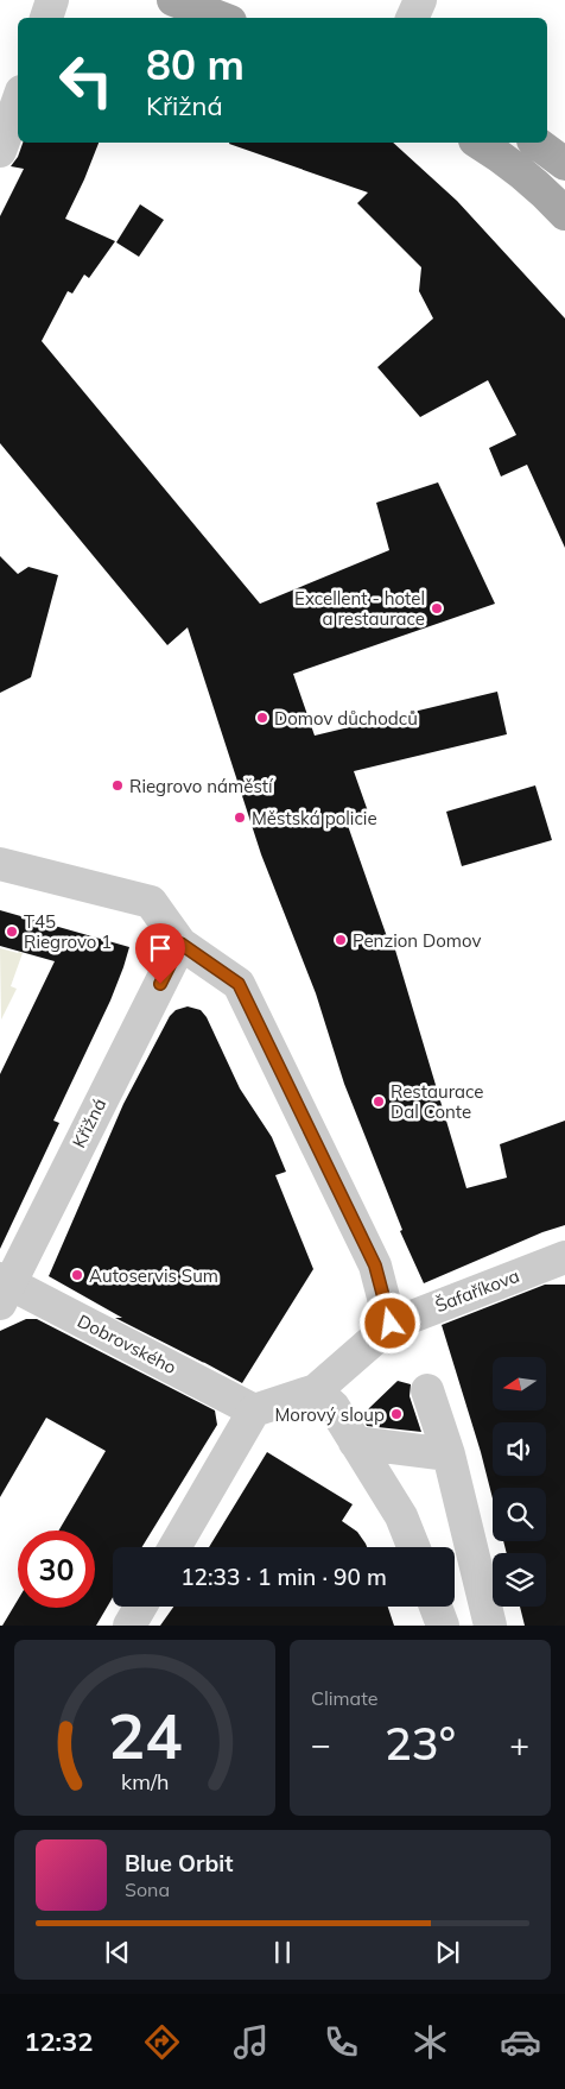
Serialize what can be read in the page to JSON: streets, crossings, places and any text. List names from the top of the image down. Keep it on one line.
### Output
{"streets":{"street":["Křižná","Šafaříkova","Dobrovského"]},"crossings":[["Křižná","Dobrovského"]],"places":["Excellent - hotel a restaurace","Domov důchodců","Riegrovo náměstí","Městská policie","T45 Riegrovo 1","Penzion Domov","Restaurace Dal Conte","Autoservis Sum","Morový sloup"],"north":"left","page":{"turn":["80 m","Křižná"],"limit":"30","trip":"12:33 · 1 min · 90 m","tile":"Climate","heat":["−","23°","+"],"song":["Blue Orbit","Sona"],"tabs":"12:32","gauge":["24","km/h"]}}
